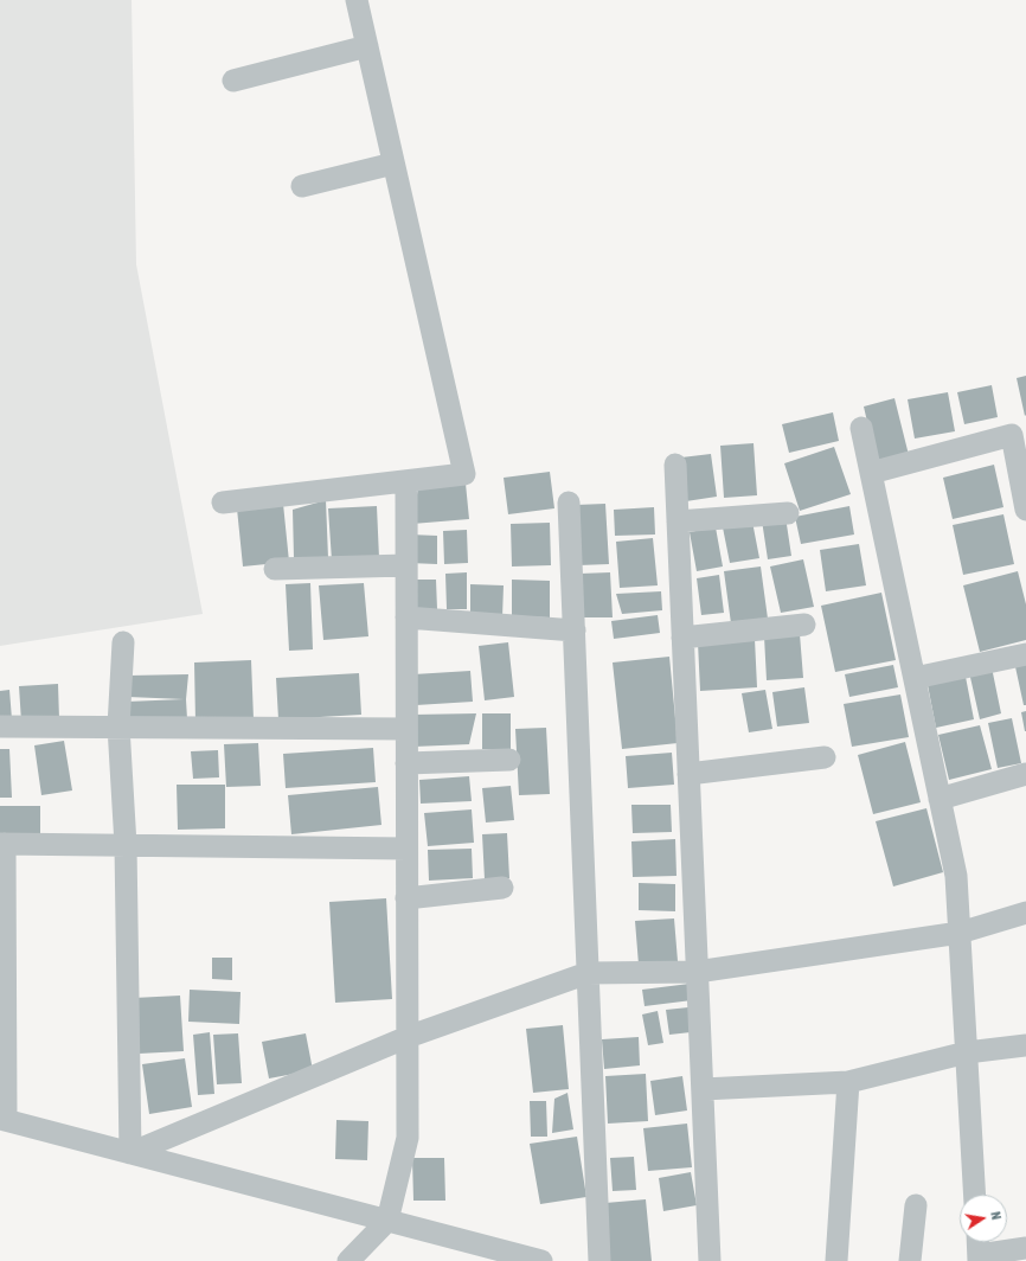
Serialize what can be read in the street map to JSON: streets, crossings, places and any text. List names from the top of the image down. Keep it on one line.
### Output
{"north":"right"}
